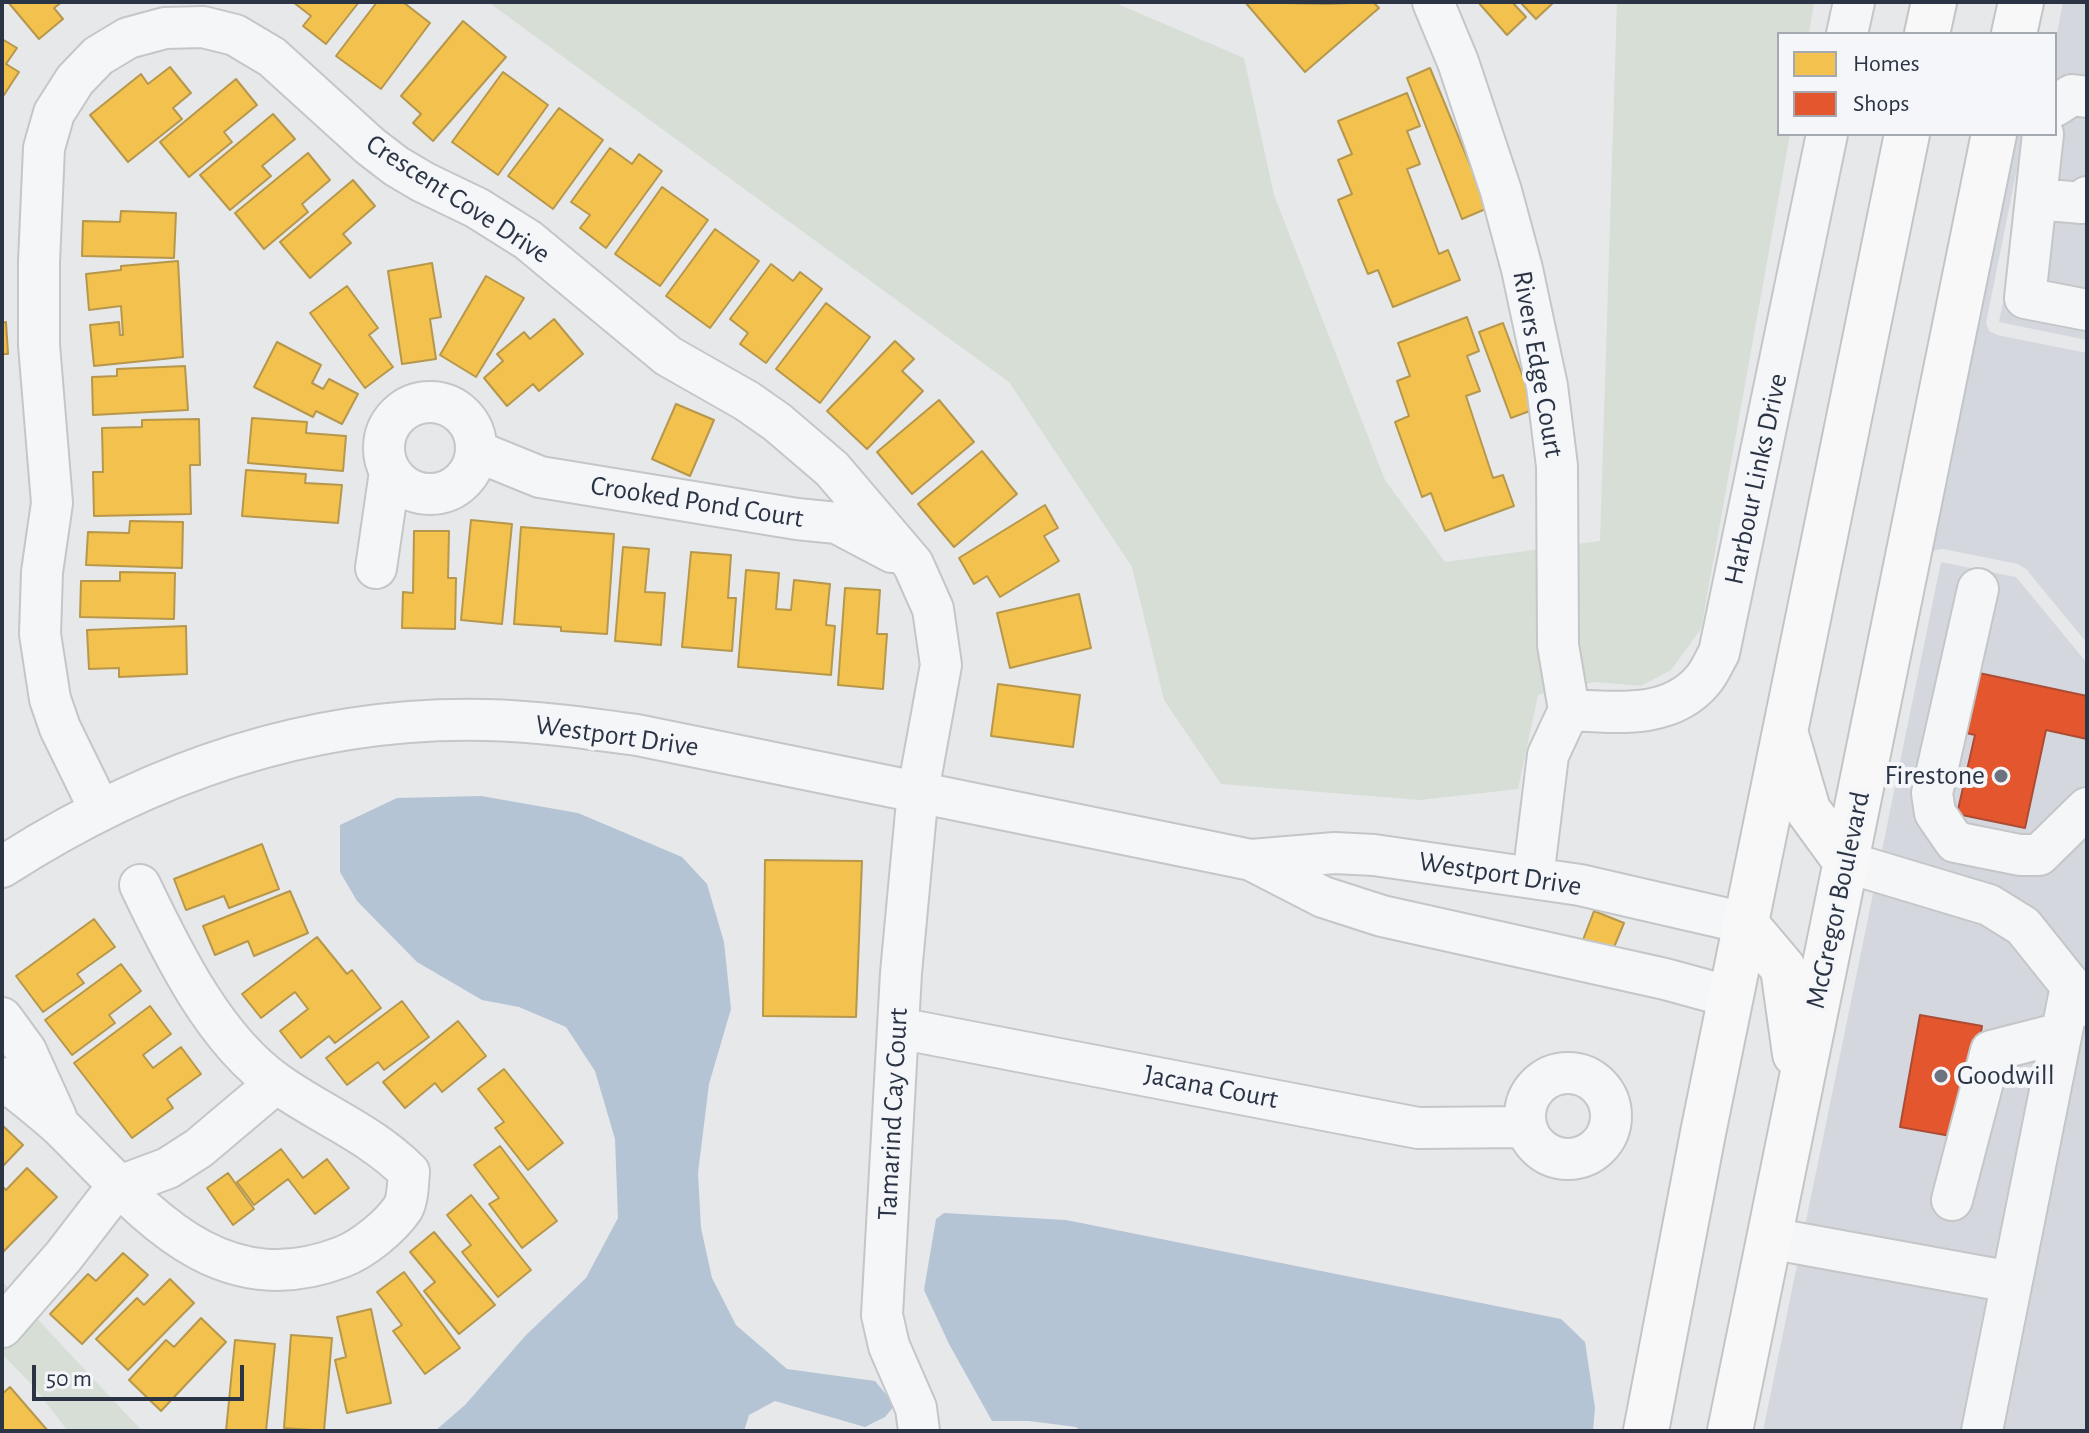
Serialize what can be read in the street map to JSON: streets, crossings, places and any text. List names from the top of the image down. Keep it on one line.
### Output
{"streets":{"main road":["McGregor Boulevard"],"street":["Crescent Cove Drive","Rivers Edge Court","Harbour Links Drive","Crooked Pond Court","Westport Drive","Jacana Court","Tamarind Cay Court"]},"crossings":[["Crescent Cove Drive","Crooked Pond Court"],["Crescent Cove Drive","Westport Drive"],["Crescent Cove Drive","Tamarind Cay Court"],["Rivers Edge Court","Harbour Links Drive"],["Westport Drive","Tamarind Cay Court"],["Jacana Court","Tamarind Cay Court"]],"places":["Firestone","Goodwill"],"legend":["Homes","Shops"],"scale_bar":"50 m"}
